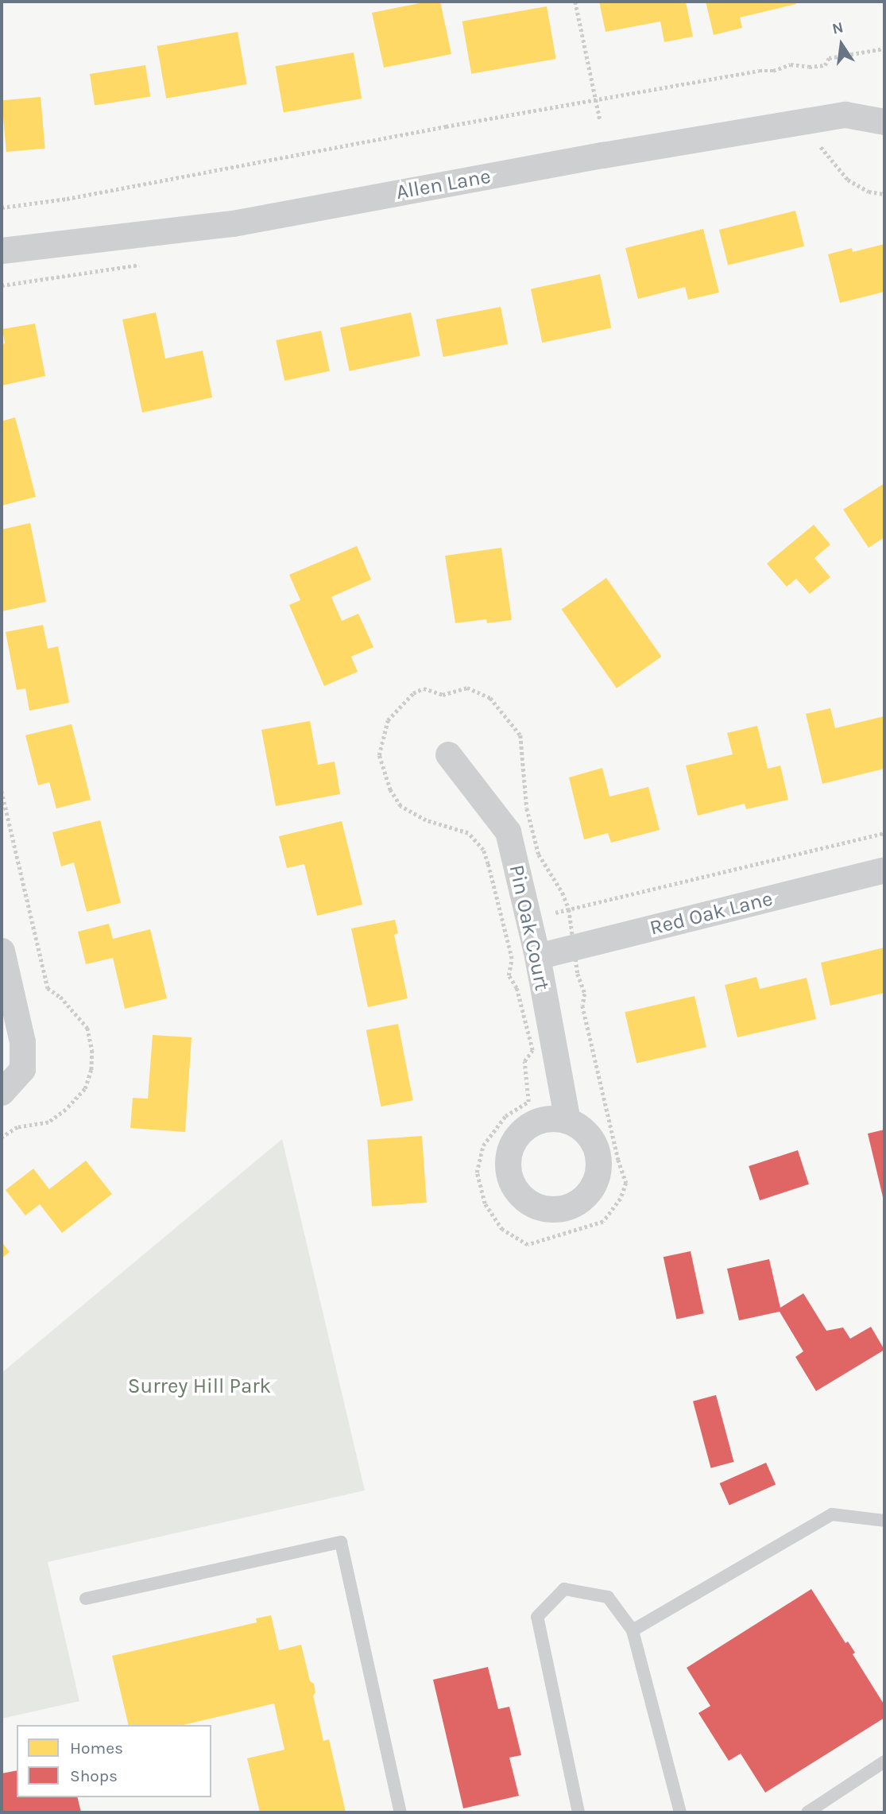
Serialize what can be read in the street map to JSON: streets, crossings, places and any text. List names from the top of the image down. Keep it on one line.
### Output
{"streets":{"street":["Allen Lane","Red Oak Lane","Pin Oak Court"]},"crossings":[["Red Oak Lane","Pin Oak Court"]],"parks":["Surrey Hill Park"],"legend":["Homes","Shops"],"north":"top"}
